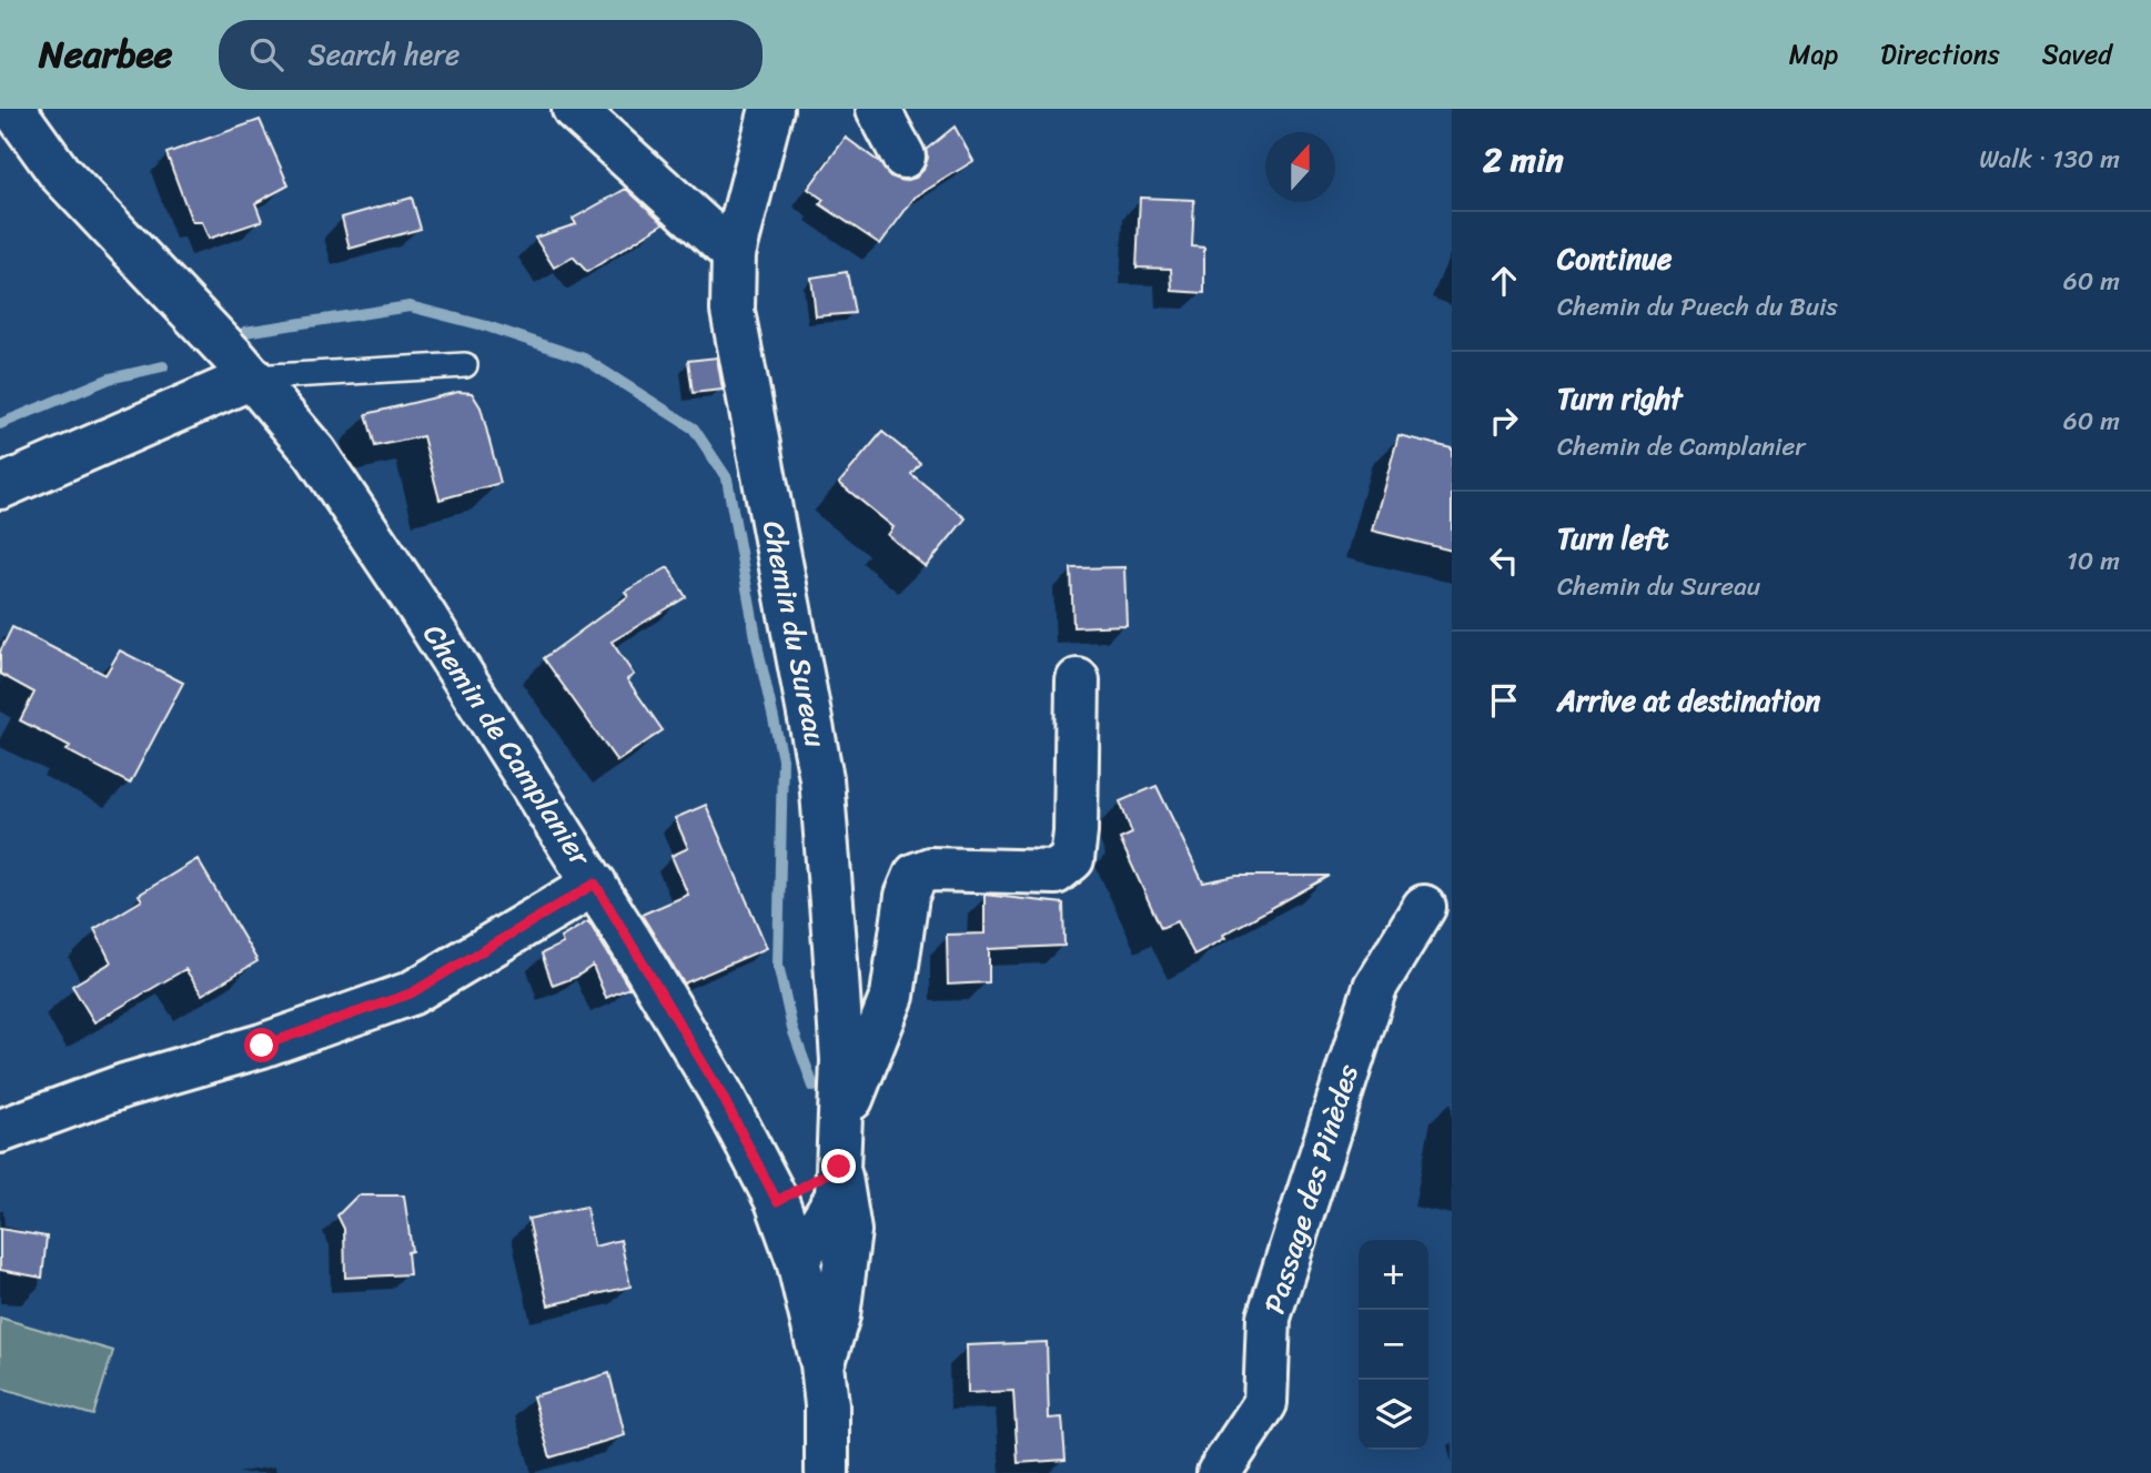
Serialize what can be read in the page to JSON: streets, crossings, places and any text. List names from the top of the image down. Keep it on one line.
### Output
{"streets":{"street":["Chemin du Sureau","Chemin de Camplanier","Passage des Pinèdes"]},"crossings":[["Chemin du Sureau","Chemin de Camplanier"]],"north":"top","page":{"header":"Nearbee","search":"Search here","nav":["Map","Directions","Saved"],"heading":["2 min","Walk · 130 m"],"list":[["Continue","Chemin du Puech du Buis","60 m"],["Turn right","Chemin de Camplanier","60 m"],["Turn left","Chemin du Sureau","10 m"],"Arrive at destination"],"map_buttons":["+","−"]}}
